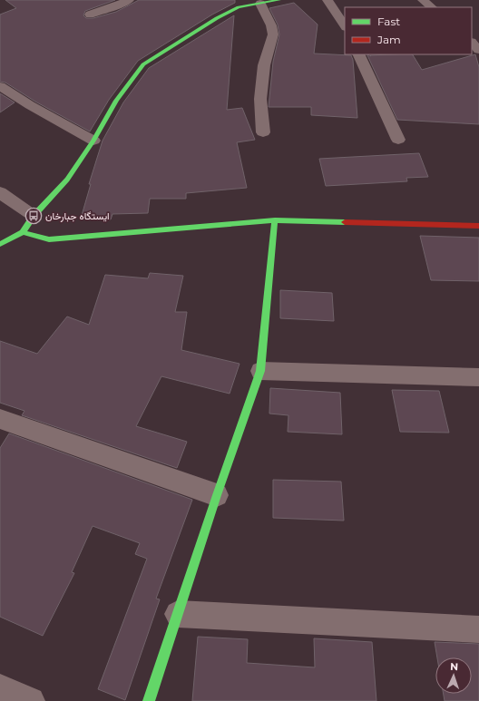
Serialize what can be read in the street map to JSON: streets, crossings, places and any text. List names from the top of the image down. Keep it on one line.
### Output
{"places":{"bus stop":["ایستگاه جبارخان"]},"legend":["Fast","Jam"],"north":"top"}
